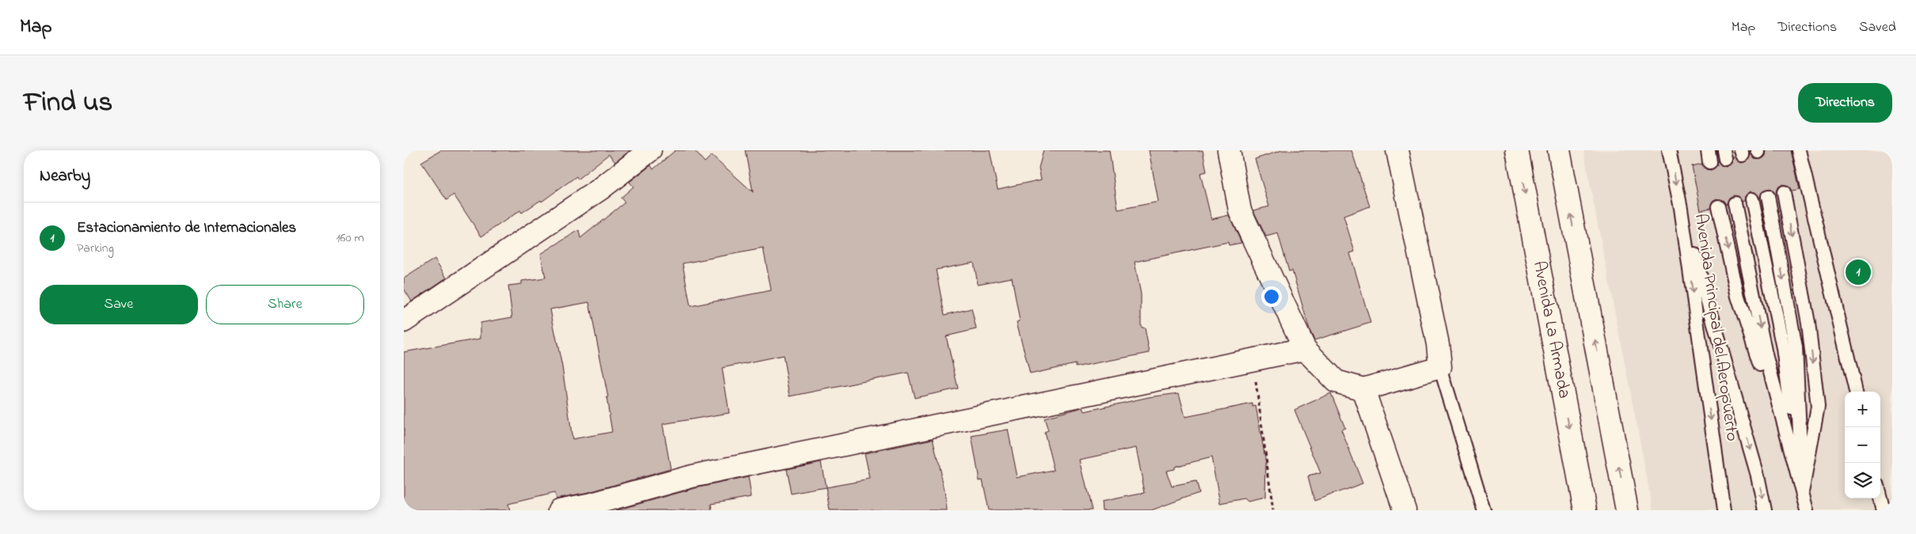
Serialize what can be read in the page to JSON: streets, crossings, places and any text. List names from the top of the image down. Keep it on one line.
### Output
{"streets":{"street":["Avenida La Armada"],"lane":["Avenida Principal del Aeropuerto"]},"page":{"header":"Map","nav":["Map","Directions","Saved"],"title":"Find us","buttons":["Directions",["Save","Share"]],"heading":"Nearby","list":[{"mark":"1","name":"Estacionamiento de Internacionales","note":"Parking","value":"160 m"}],"pins":"1","map_buttons":["+","−"]}}
